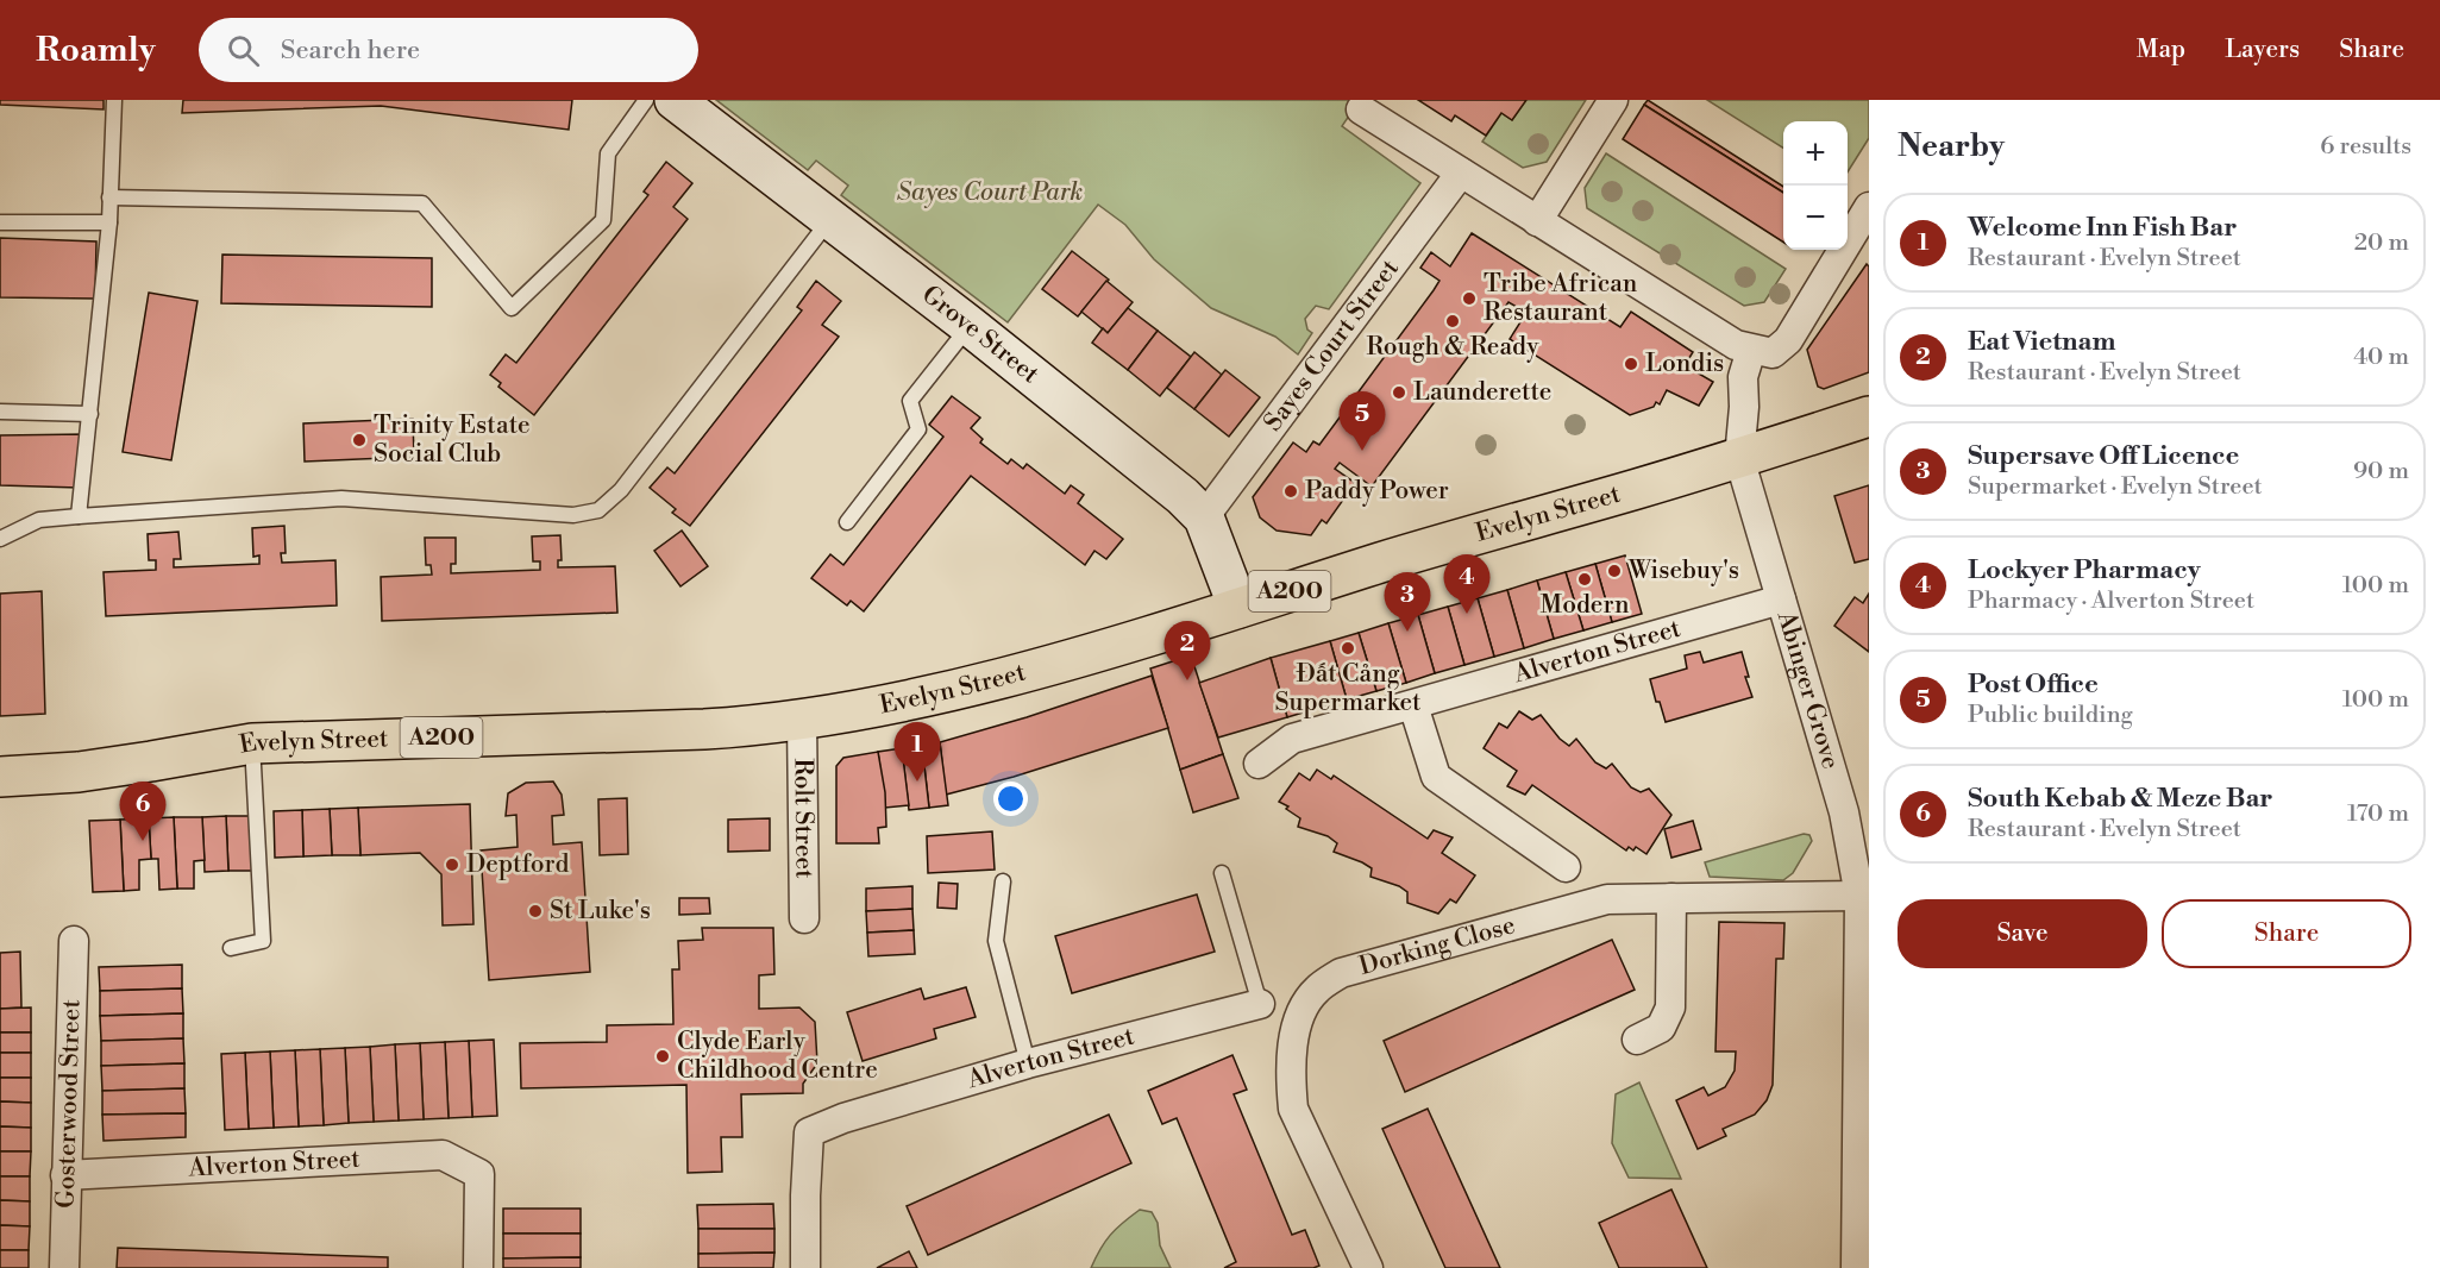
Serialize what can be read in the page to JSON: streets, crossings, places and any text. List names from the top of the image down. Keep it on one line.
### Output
{"streets":{"main road":["Grove Street","Evelyn Street","A200"],"street":["Sayes Court Street","Alverton Street","Abinger Grove","Rolt Street","Dorking Close","Gosterwood Street"]},"crossings":[["Grove Street","Sayes Court Street"],["Grove Street","Evelyn Street"],["Evelyn Street","Abinger Grove"],["Evelyn Street","Rolt Street"],["Alverton Street","Abinger Grove"],["Alverton Street","Gosterwood Street"],["Abinger Grove","Dorking Close"]],"parks":["Sayes Court Park"],"places":["Tribe African Restaurant","Rough & Ready","Londis","Launderette","Trinity Estate Social Club","Paddy Power","Wisebuy's","Modern","Đất Cảng Supermarket","Deptford","St Luke's","Clyde Early Childhood Centre"],"page":{"header":"Roamly","search":"Search here","nav":["Map","Layers","Share"],"heading":["Nearby","6 results"],"map_buttons":["+","−"],"list":[{"mark":"1","name":"Welcome Inn Fish Bar","note":"Restaurant · Evelyn Street","value":"20 m"},{"mark":"2","name":"Eat Vietnam","note":"Restaurant · Evelyn Street","value":"40 m"},{"mark":"3","name":"Supersave Off Licence","note":"Supermarket · Evelyn Street","value":"90 m"},{"mark":"4","name":"Lockyer Pharmacy","note":"Pharmacy · Alverton Street","value":"100 m"},{"mark":"5","name":"Post Office","note":"Public building","value":"100 m"},{"mark":"6","name":"South Kebab & Meze Bar","note":"Restaurant · Evelyn Street","value":"170 m"}],"pins":["5","4","3","2","1","6"],"buttons":["Save","Share"]}}
